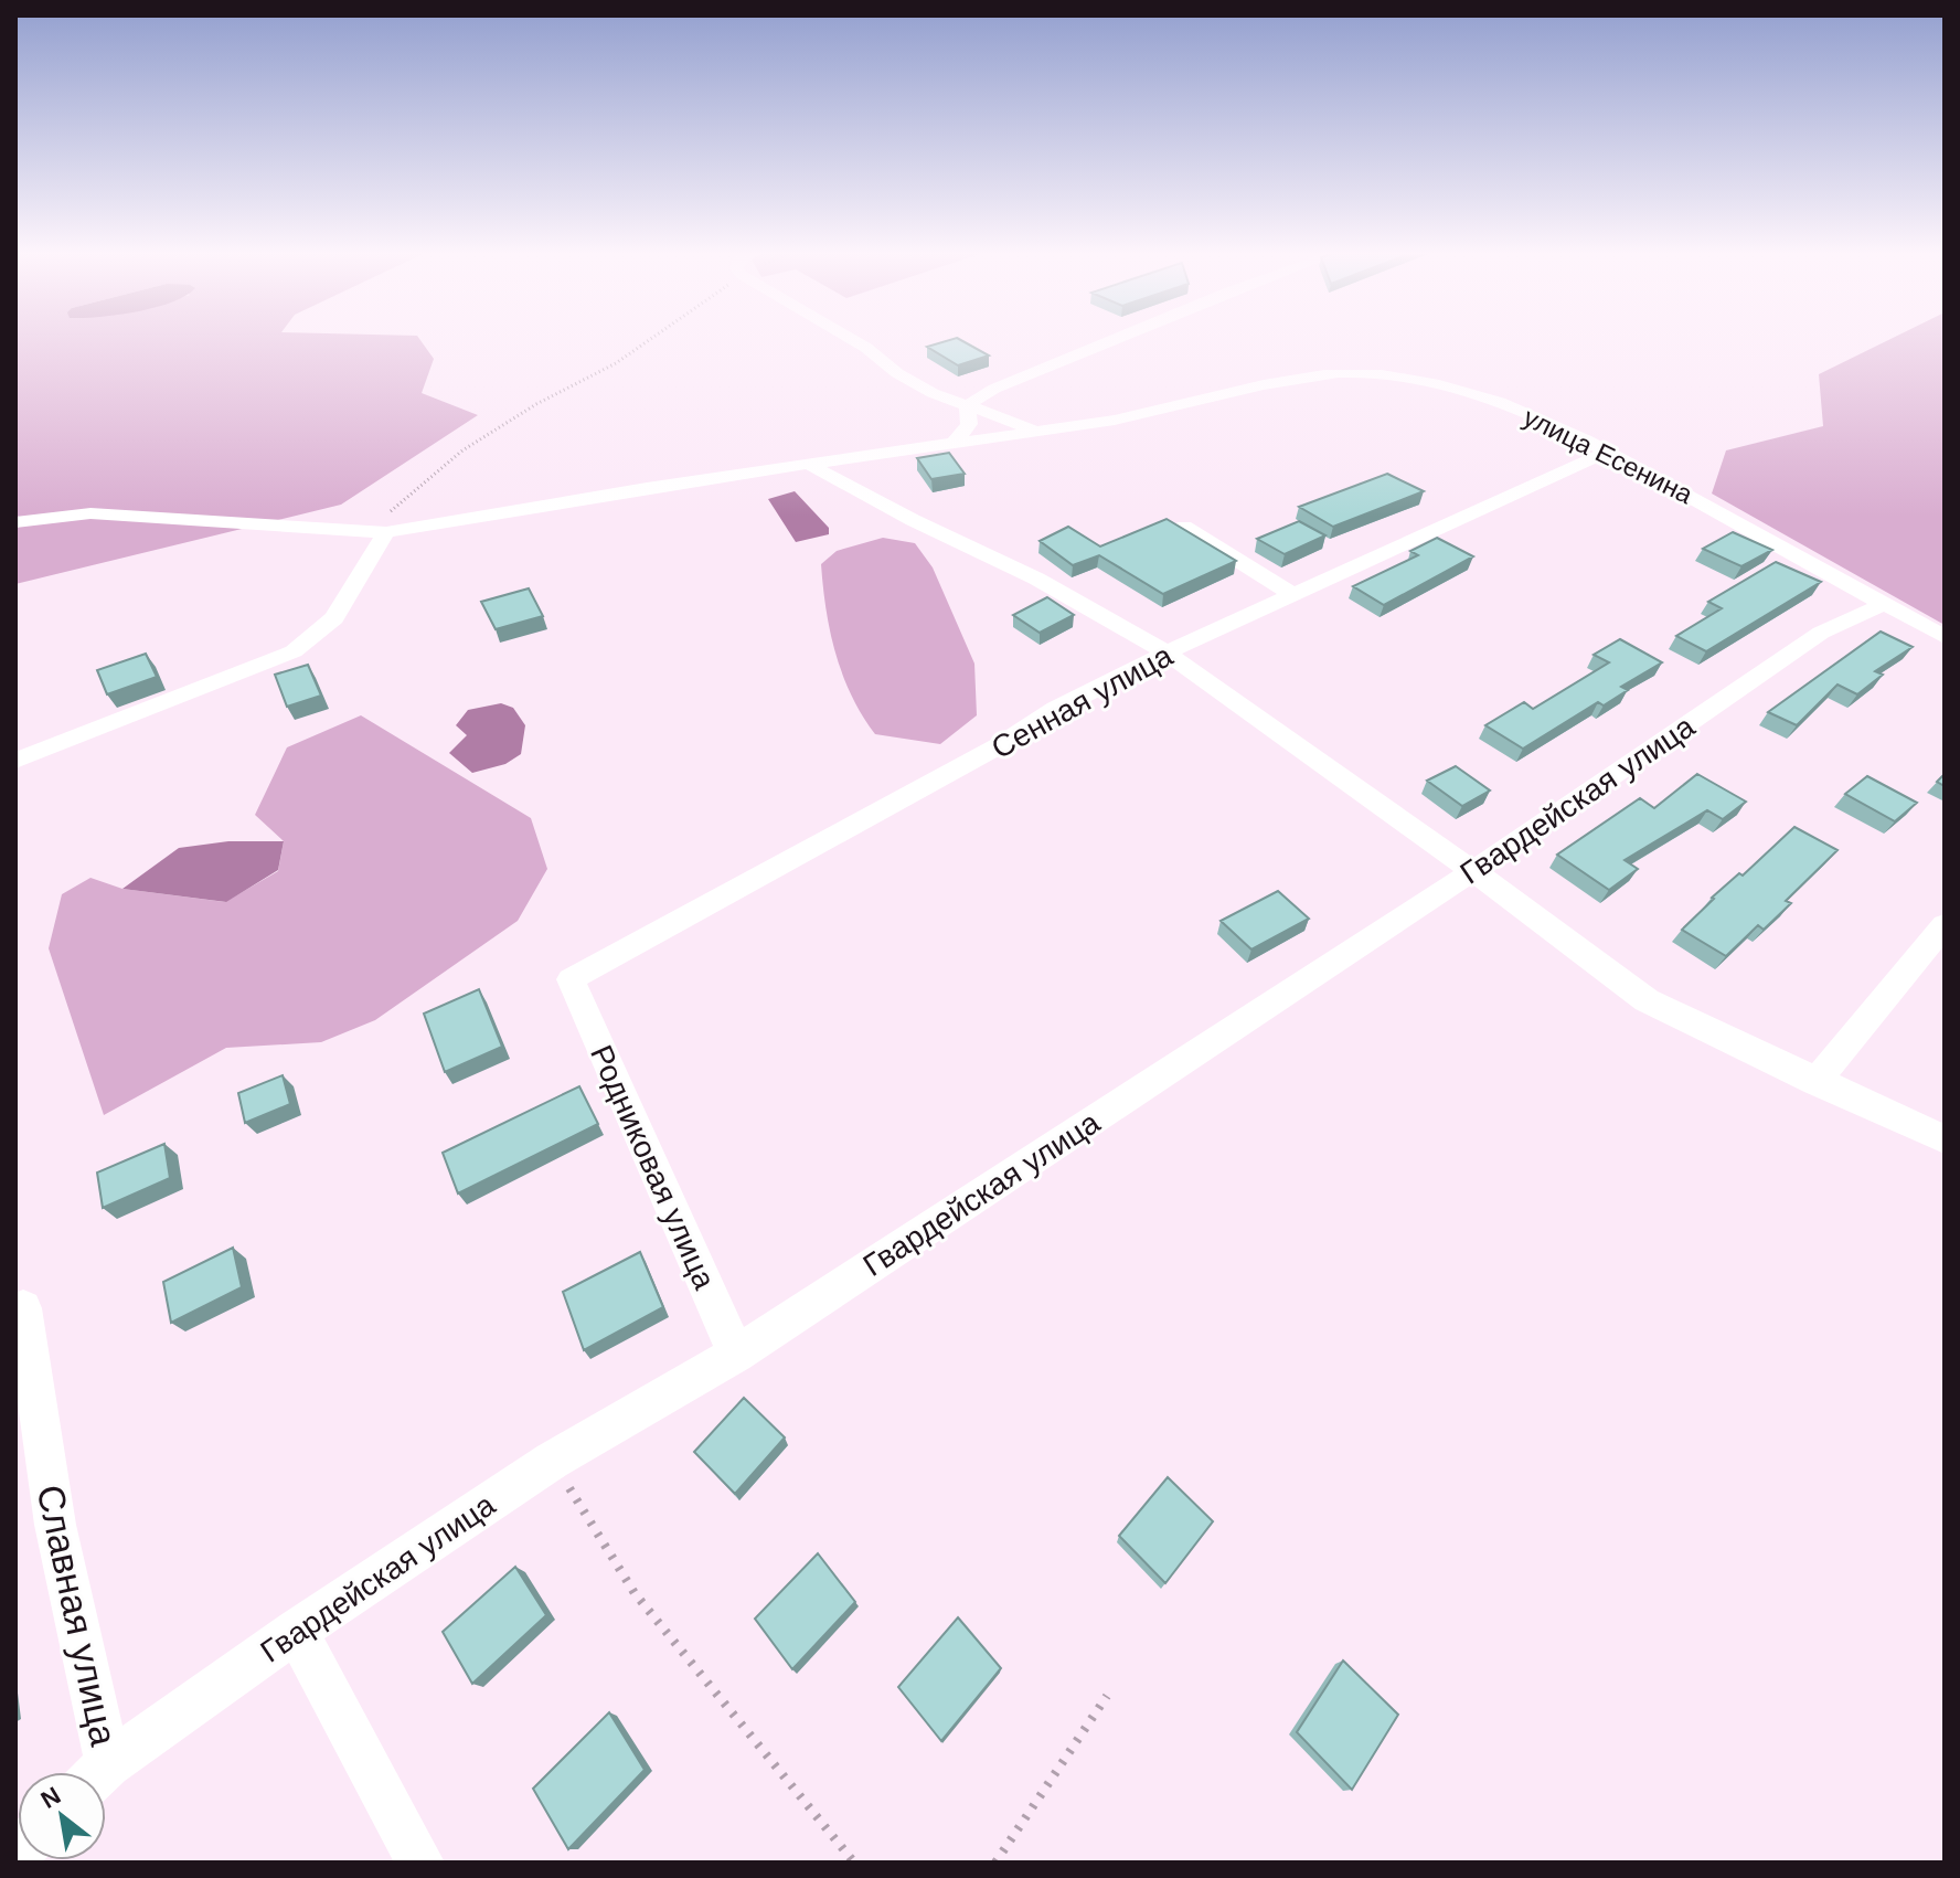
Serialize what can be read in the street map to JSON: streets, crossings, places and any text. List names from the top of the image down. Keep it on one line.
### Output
{"streets":{"street":["улица Есенина","Сенная улица","Гвардейская улица","Родниковая улица","Славная улица"]},"crossings":[["улица Есенина","Сенная улица"],["улица Есенина","Гвардейская улица"],["Сенная улица","Родниковая улица"],["Гвардейская улица","Родниковая улица"]],"north":"top left"}
